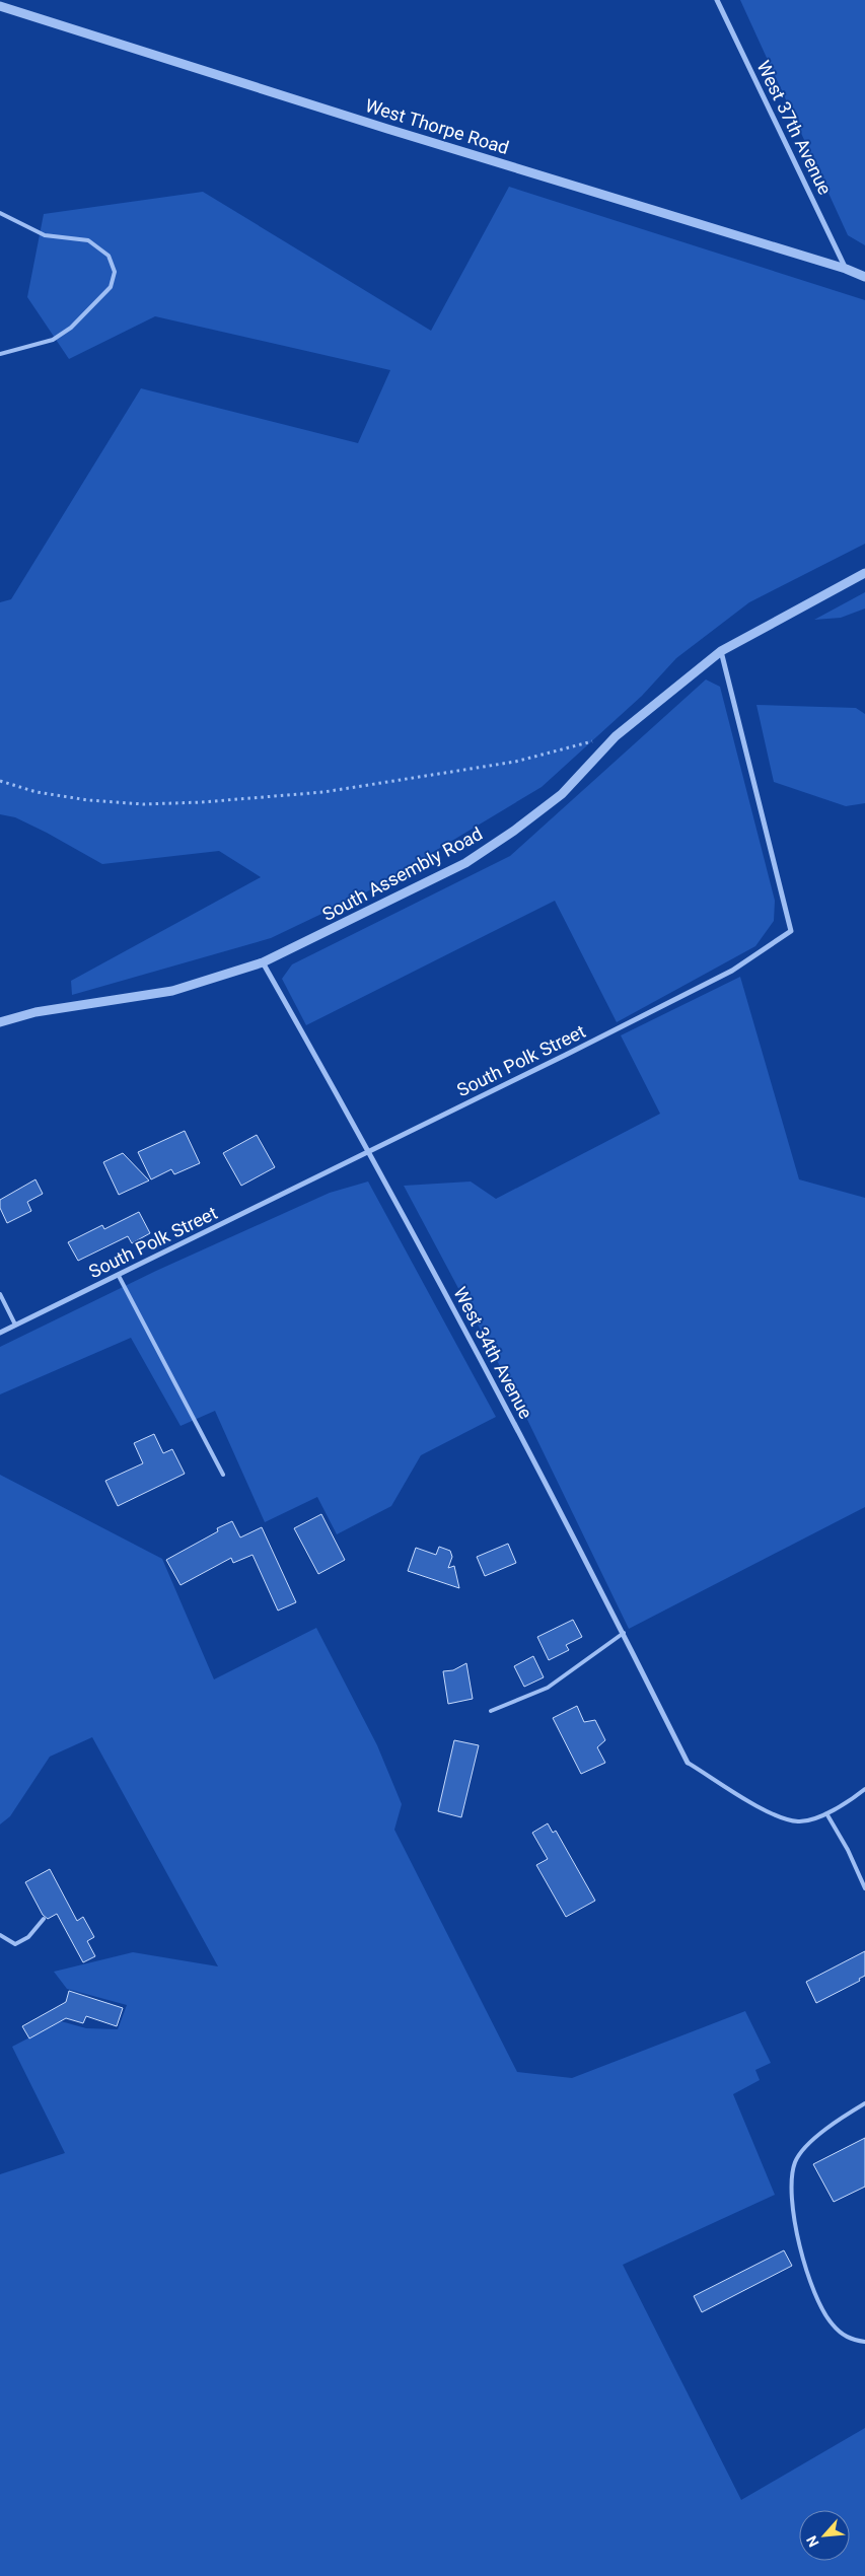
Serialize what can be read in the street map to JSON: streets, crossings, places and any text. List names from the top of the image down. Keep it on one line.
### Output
{"streets":{"street":["West Thorpe Road","West 37th Avenue","South Assembly Road","South Polk Street","West 34th Avenue"]},"crossings":[["West Thorpe Road","West 37th Avenue"],["South Assembly Road","South Polk Street"],["South Assembly Road","West 34th Avenue"],["South Polk Street","West 34th Avenue"]],"north":"bottom left"}
